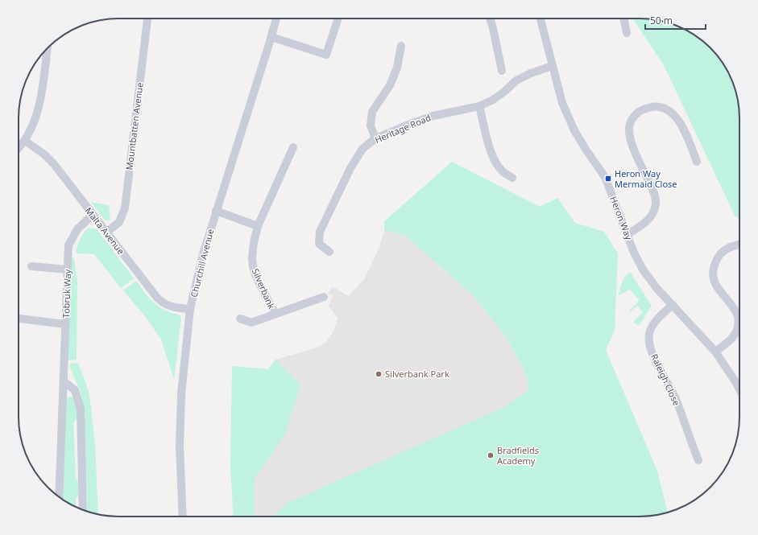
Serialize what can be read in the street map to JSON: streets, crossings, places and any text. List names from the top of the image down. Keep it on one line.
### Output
{"streets":{"street":["Mountbatten Avenue","Heritage Road","Heron Way","Malta Avenue","Churchill Avenue","Silverbank","Tobruk Way","Raleigh Close"]},"crossings":[["Mountbatten Avenue","Malta Avenue"],["Heritage Road","Heron Way"],["Heron Way","Raleigh Close"],["Malta Avenue","Churchill Avenue"],["Malta Avenue","Tobruk Way"]],"places":{"transit":["Heron Way Mermaid Close"],"other":["Silverbank Park","Bradfields Academy"]},"scale_bar":"50 m"}
